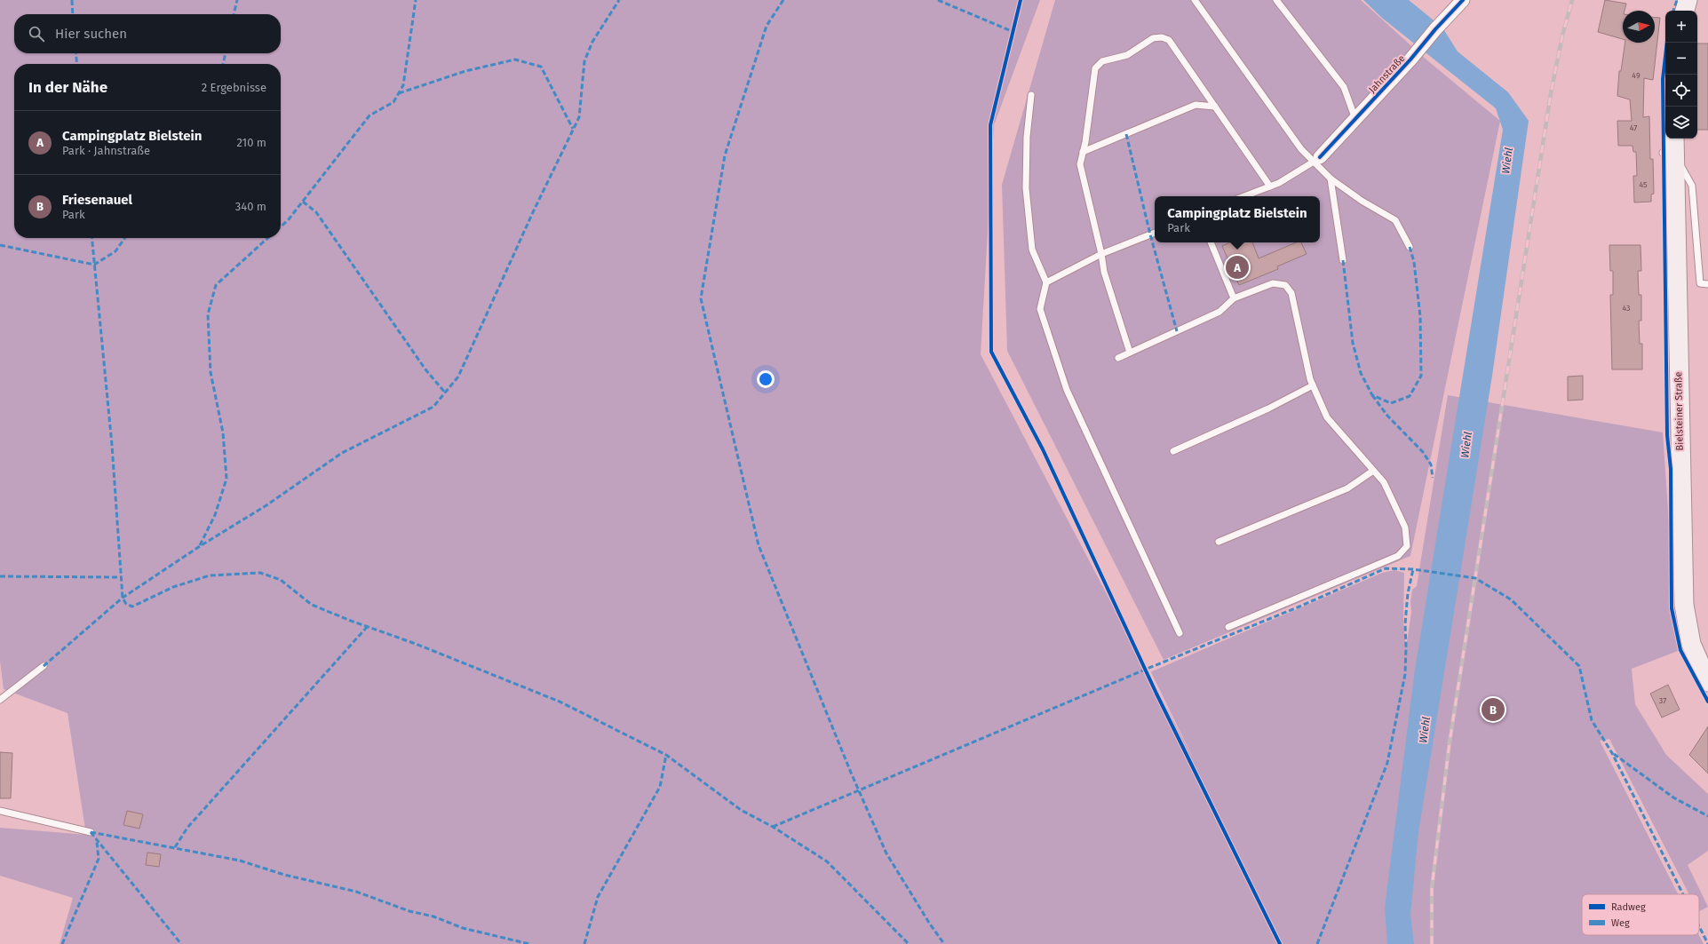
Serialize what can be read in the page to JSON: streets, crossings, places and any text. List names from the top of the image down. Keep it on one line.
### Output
{"streets":{"main road":["Bielsteiner Straße"],"street":["Jahnstraße"]},"water":["Wiehl"],"house_numbers":["49","47","45","43","37"],"legend":["Radweg","Weg"],"north":"right","page":{"map_buttons":["+","−"],"search":"Hier suchen","heading":["In der Nähe","2 Ergebnisse"],"list":[{"mark":"A","name":"Campingplatz Bielstein","note":"Park · Jahnstraße","value":"210 m"},{"mark":"B","name":"Friesenauel","note":"Park","value":"340 m"}],"popup":["Campingplatz Bielstein","Park"],"pins":["A","B"]}}
